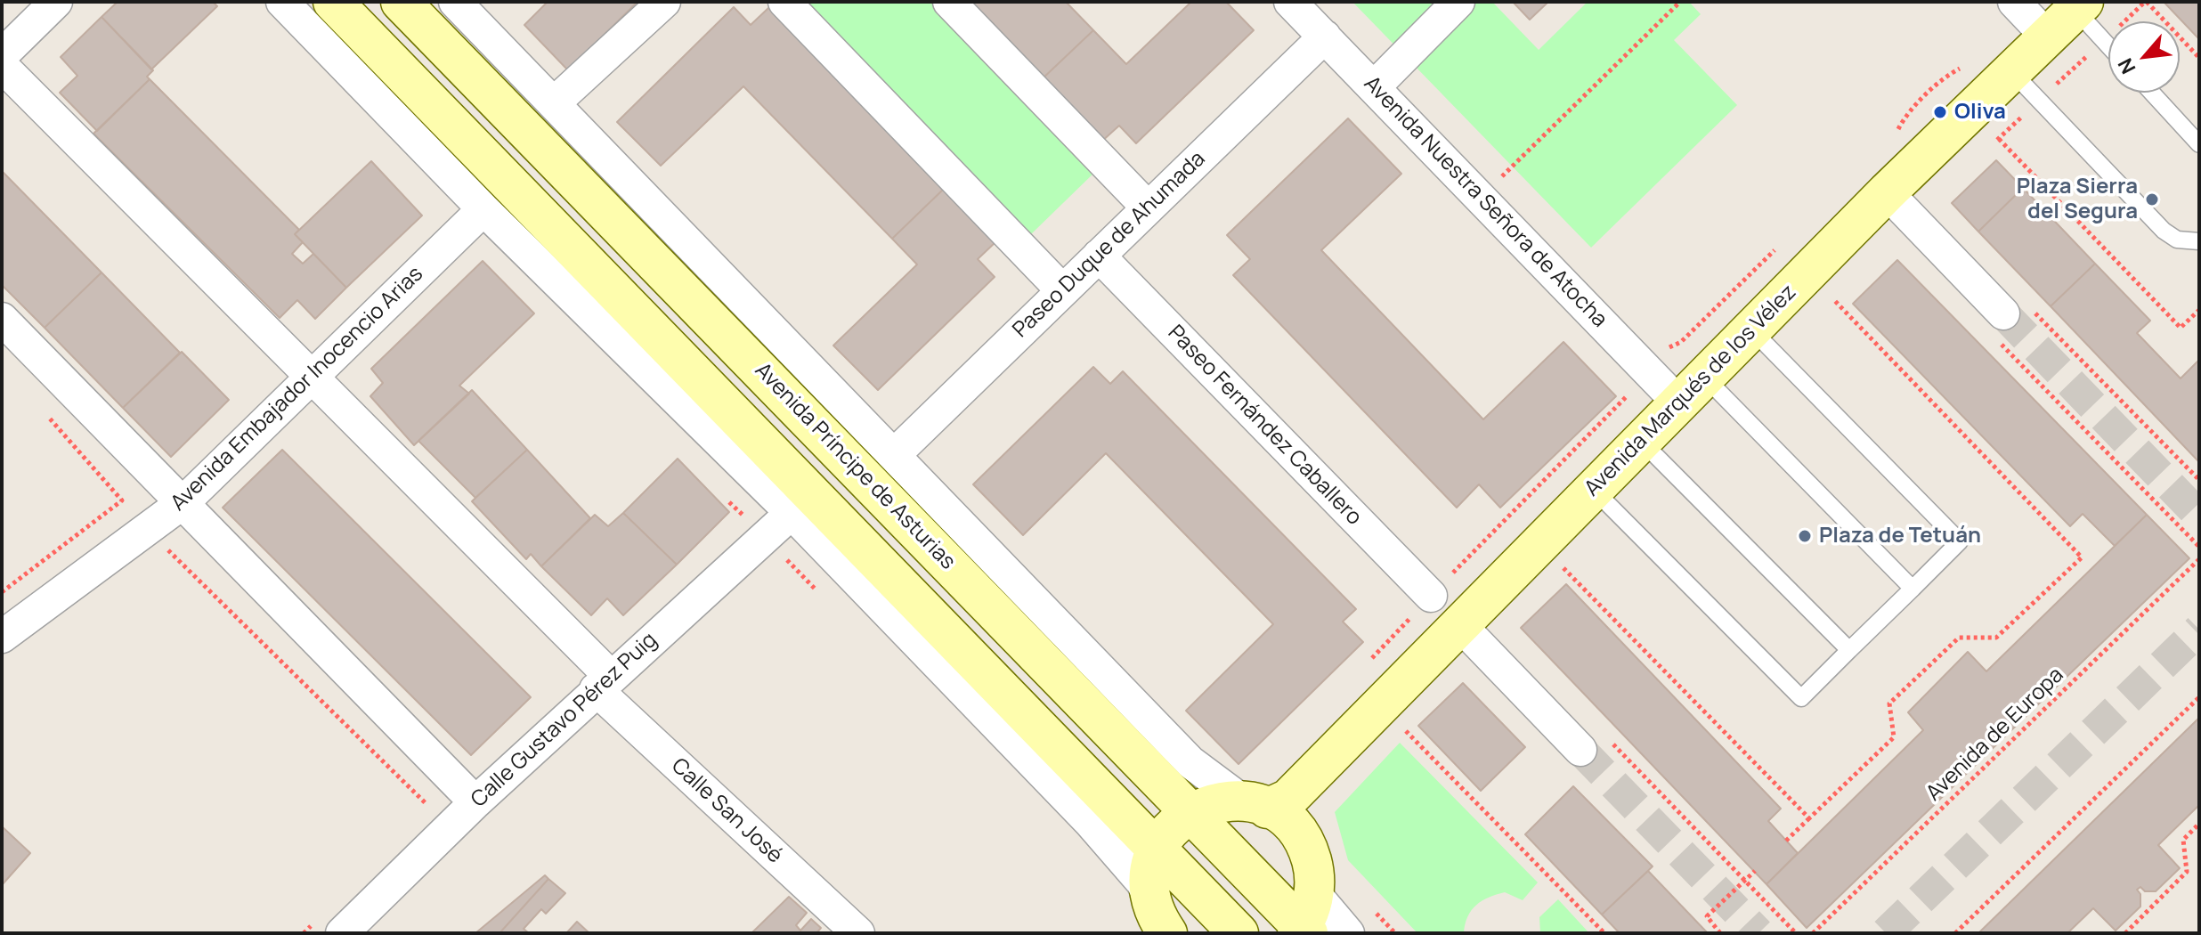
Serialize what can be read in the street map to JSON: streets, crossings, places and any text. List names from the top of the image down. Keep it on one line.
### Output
{"streets":{"main road":["Avenida Marqués de los Vélez","Avenida Príncipe de Asturias"],"street":["Avenida Nuestra Señora de Atocha","Paseo Duque de Ahumada","Avenida Embajador Inocencio Arias","Paseo Fernández Caballero","Calle Gustavo Pérez Puig","Calle San José"],"path":["Avenida de Europa"]},"crossings":[["Avenida Nuestra Señora de Atocha","Paseo Duque de Ahumada"],["Avenida Nuestra Señora de Atocha","Avenida Marqués de los Vélez"],["Paseo Duque de Ahumada","Paseo Fernández Caballero"],["Avenida Embajador Inocencio Arias","Calle San José"],["Calle Gustavo Pérez Puig","Calle San José"]],"places":["Oliva","Plaza Sierra del Segura","Plaza de Tetuán"],"north":"bottom left"}
